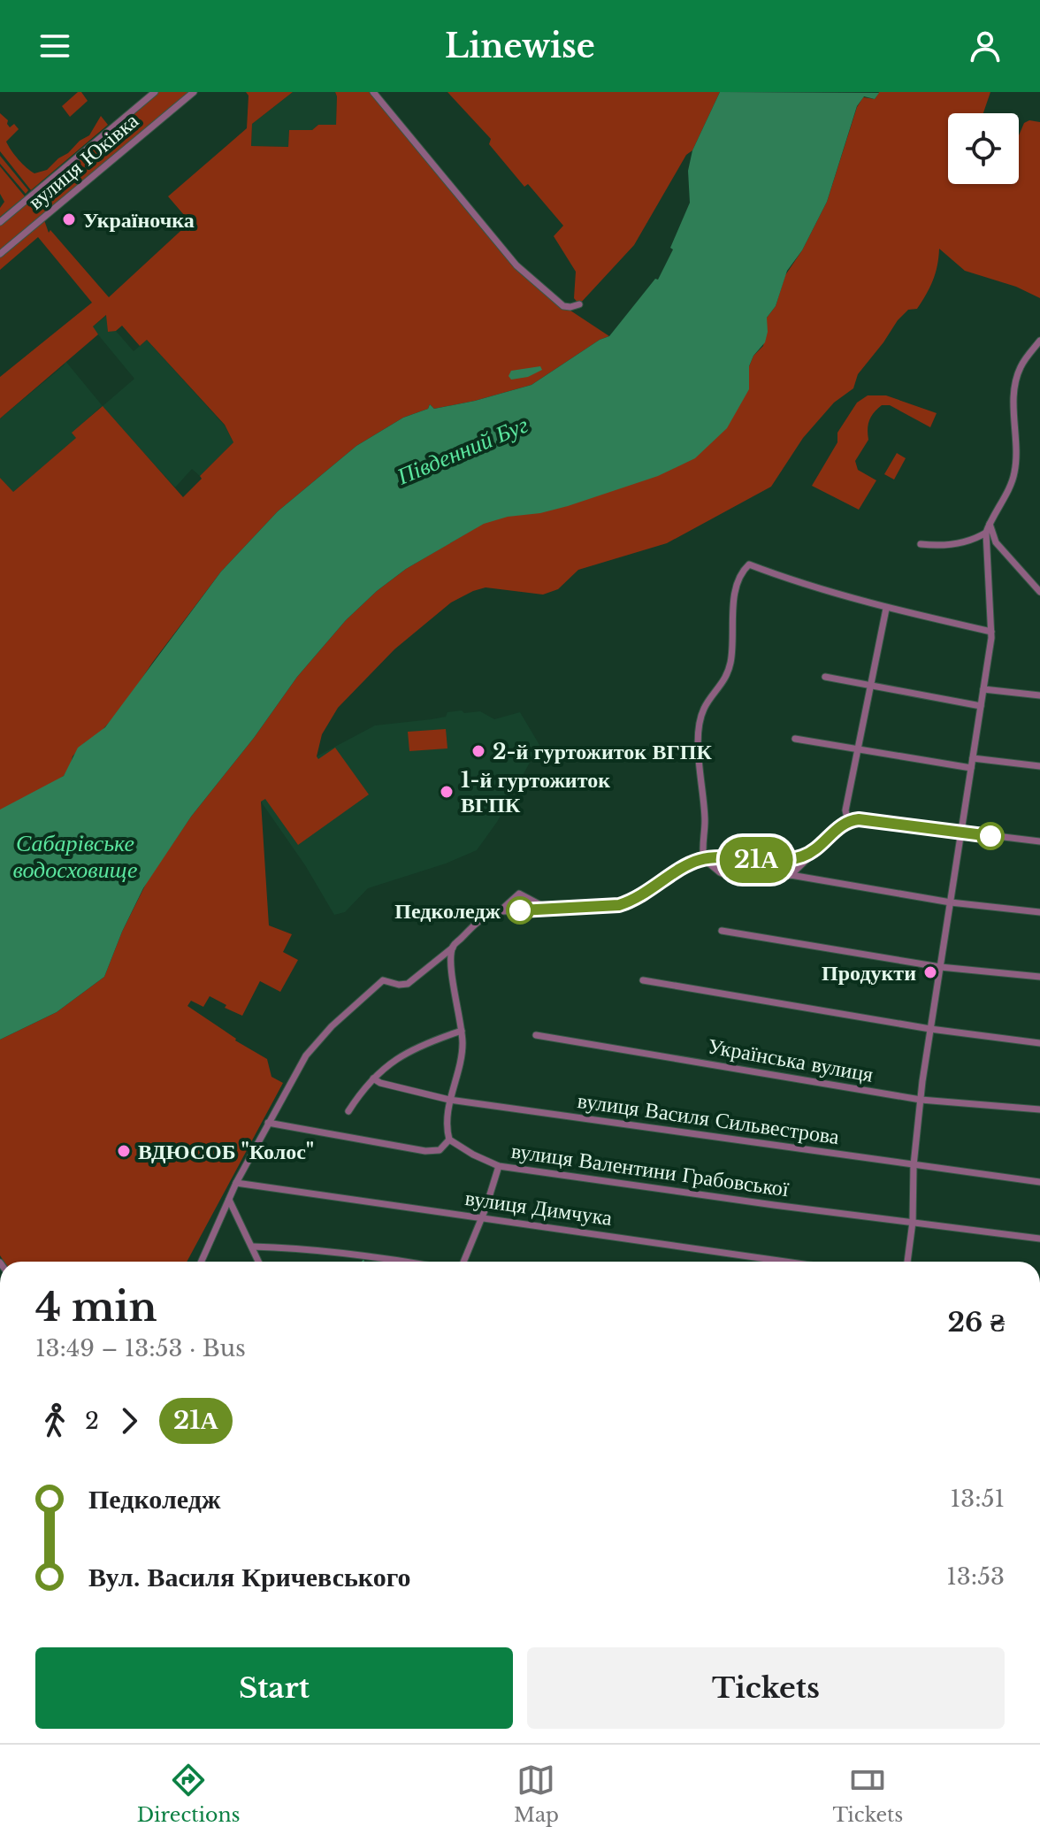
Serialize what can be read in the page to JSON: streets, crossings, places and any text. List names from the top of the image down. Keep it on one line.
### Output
{"streets":{"street":["вулиця Юківка","Українська вулиця","вулиця Василя Сильвестрова","вулиця Валентини Грабовської","вулиця Димчука"]},"water":["Південний Буг","Сабарівське водосховище"],"places":["Україночка","2-й гуртожиток ВГПК","1-й гуртожиток ВГПК","Педколедж","Продукти","ВДЮСОБ \"Колос\""],"lines":["bus line 21А"],"page":{"header":"Linewise","on_map":"21А","heading":["4 min","13:49 – 13:53 · Bus","26 ₴"],"legs":["2","21А"],"list":[{"name":"Педколедж","value":"13:51"},{"name":"Вул. Василя Кричевського","value":"13:53"}],"buttons":["Start","Tickets"],"tabs":["Directions","Map","Tickets"]}}
